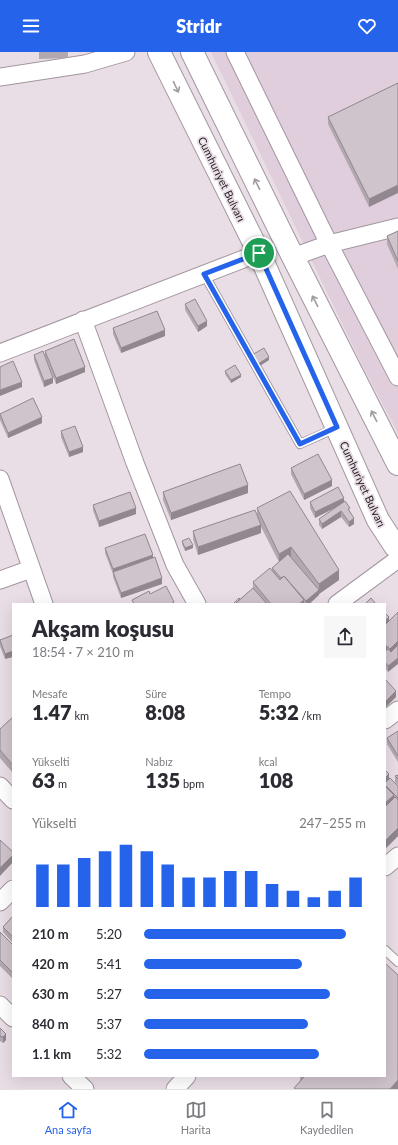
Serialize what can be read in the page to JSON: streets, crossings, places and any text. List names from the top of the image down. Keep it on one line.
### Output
{"streets":{"main road":["Cumhuriyet Bulvarı"]},"page":{"header":"Stridr","heading":["Akşam koşusu","18:54 · 7 × 210 m"],"stats":[["Mesafe","1.47 km"],["Süre","8:08"],["Tempo","5:32 /km"],["Yükselti","63 m"],["Nabız","135 bpm"],["kcal","108"]],"chart":["Yükselti","247–255 m"],"list":[{"name":"210 m","note":"5:20"},{"name":"420 m","note":"5:41"},{"name":"630 m","note":"5:27"},{"name":"840 m","note":"5:37"},{"name":"1.1 km","note":"5:32"}],"tabs":["Ana sayfa","Harita","Kaydedilen"]}}
